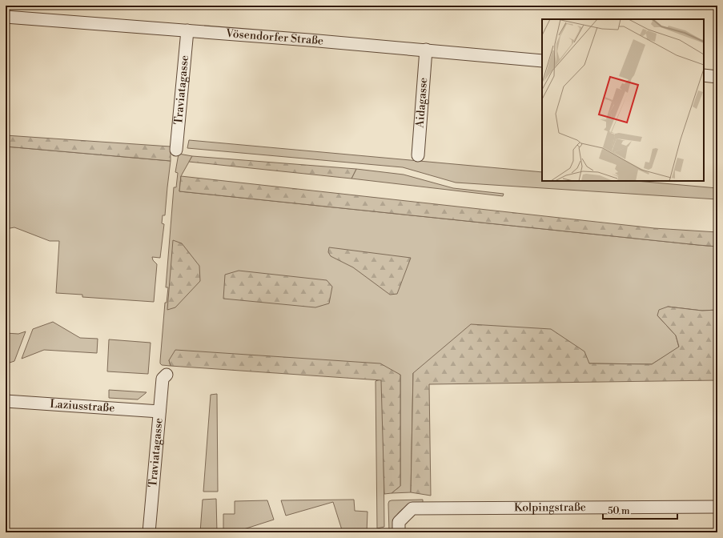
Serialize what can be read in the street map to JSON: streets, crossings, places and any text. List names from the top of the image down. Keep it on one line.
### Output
{"streets":{"street":["Vösendorfer Straße","Traviatagasse","Aidagasse","Laziusstraße","Kolpingstraße"]},"crossings":[["Vösendorfer Straße","Traviatagasse"],["Vösendorfer Straße","Aidagasse"],["Traviatagasse","Laziusstraße"]],"scale_bar":"50 m"}
